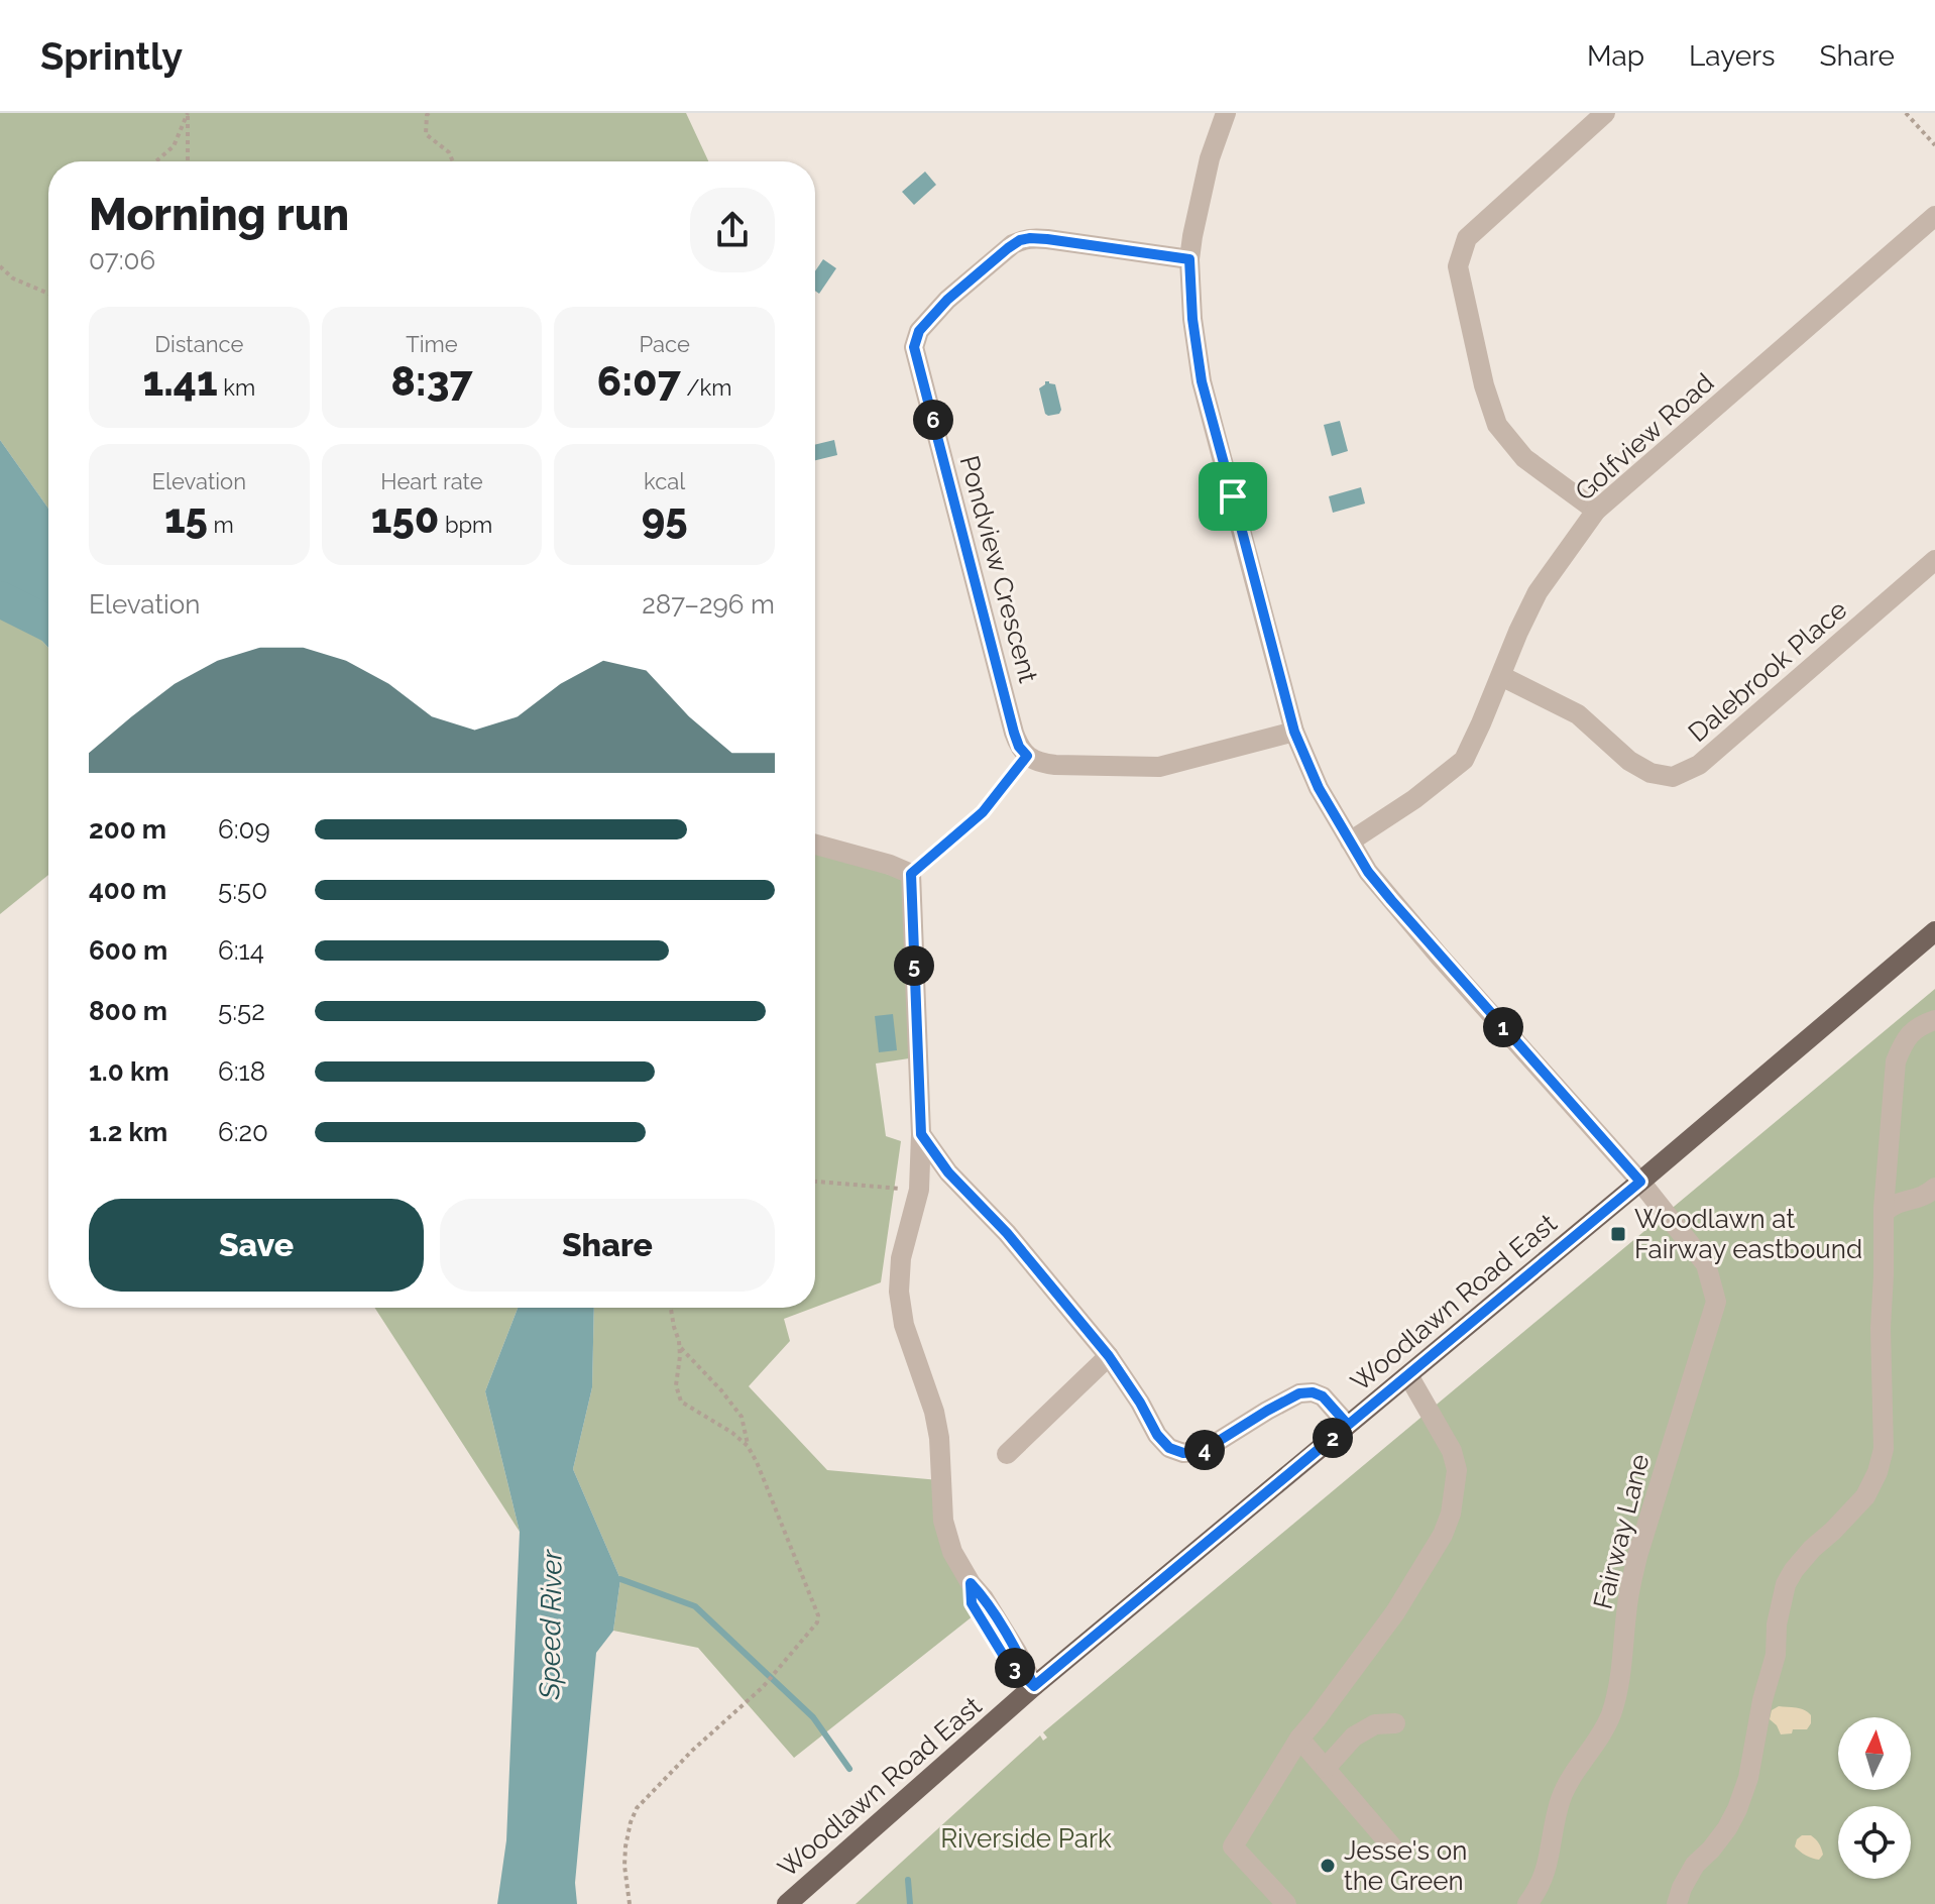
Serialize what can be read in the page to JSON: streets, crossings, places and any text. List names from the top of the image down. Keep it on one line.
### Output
{"streets":{"main road":["Woodlawn Road East"],"street":["Golfview Road","Pondview Crescent","Dalebrook Place","Fairway Lane"]},"crossings":[["Golfview Road","Dalebrook Place"],["Golfview Road","Fairway Lane"],["Pondview Crescent","Fairway Lane"],["Woodlawn Road East","Fairway Lane"]],"water":["Speed River"],"parks":["Riverside Park"],"places":{"transit":["Woodlawn at Fairway eastbound"],"other":["Jesse's on the Green"]},"north":"top","page":{"header":"Sprintly","nav":["Map","Layers","Share"],"heading":["Morning run","07:06"],"stats":[["Distance","1.41 km"],["Time","8:37"],["Pace","6:07 /km"],["Elevation","15 m"],["Heart rate","150 bpm"],["kcal","95"]],"pins":["6","5","1","2","4","3"],"chart":["Elevation","287–296 m"],"list":[{"name":"200 m","note":"6:09"},{"name":"400 m","note":"5:50"},{"name":"600 m","note":"6:14"},{"name":"800 m","note":"5:52"},{"name":"1.0 km","note":"6:18"},{"name":"1.2 km","note":"6:20"}],"buttons":["Save","Share"]}}
